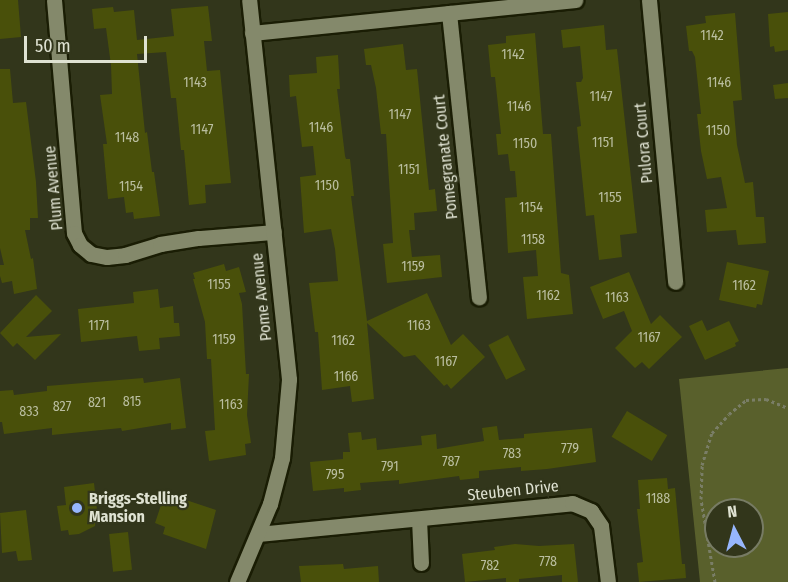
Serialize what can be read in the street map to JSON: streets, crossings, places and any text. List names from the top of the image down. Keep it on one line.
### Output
{"streets":{"street":["Pulora Court","Pomegranate Court","Plum Avenue","Pome Avenue","Steuben Drive"]},"crossings":[["Plum Avenue","Pome Avenue"],["Pome Avenue","Steuben Drive"]],"places":["Briggs-Stelling Mansion"],"house_numbers":["1142","1142","1143","1146","1147","1146","1147","1146","1147","1150","1148","1151","1150","1151","1150","1154","1155","1154","1158","1159","1155","1162","1162","1163","1171","1163","1167","1159","1162","1167","1166","815","821","1163","827","833","779","783","787","791","795","1188","778","782"],"scale_bar":"50 m","north":"top"}
